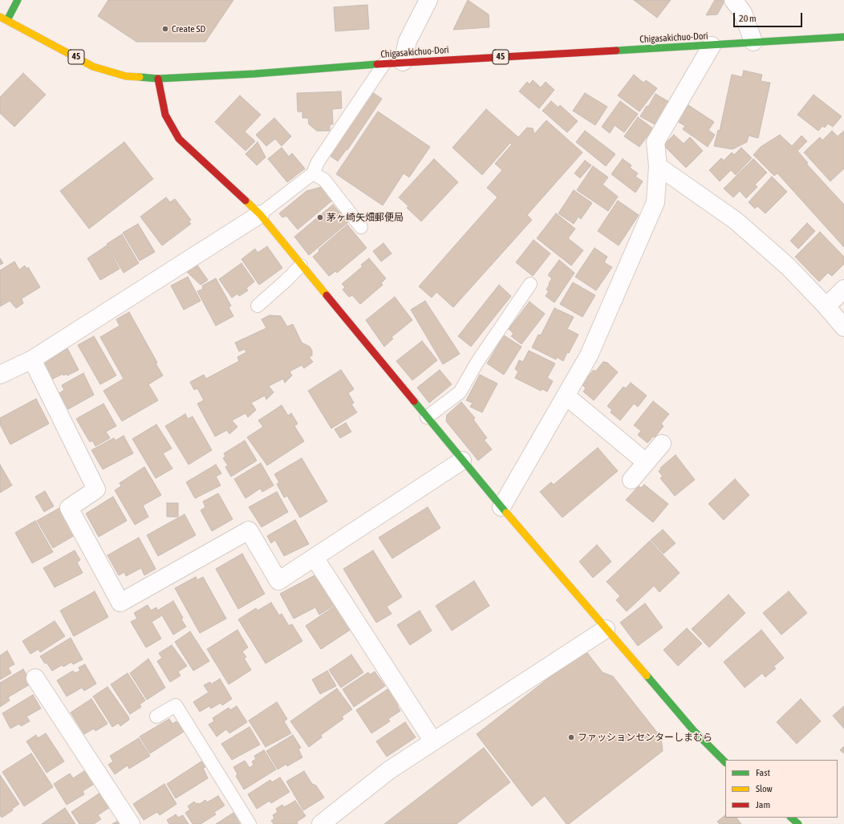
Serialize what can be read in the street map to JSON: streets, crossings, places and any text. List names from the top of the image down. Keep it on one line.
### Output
{"streets":{"street":["Chigasakichuo-Dori","45"]},"places":["Create SD","茅ヶ崎矢畑郵便局","ファッションセンターしまむら"],"legend":["Fast","Slow","Jam"],"scale_bar":"20 m"}
